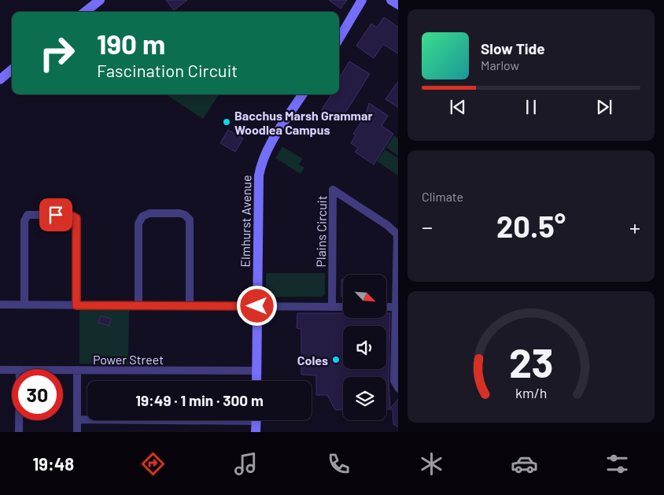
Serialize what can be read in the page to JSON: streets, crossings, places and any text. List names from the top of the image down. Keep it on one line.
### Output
{"streets":{"street":["Elmhurst Avenue","Plains Circuit","Power Street"]},"crossings":[["Elmhurst Avenue","Power Street"]],"places":["Bacchus Marsh Grammar Woodlea Campus","Coles"],"north":"bottom right","page":{"turn":["190 m","Fascination Circuit"],"song":["Slow Tide","Marlow"],"tile":"Climate","heat":["−","20.5°","+"],"limit":"30","trip":"19:49 · 1 min · 300 m","tabs":"19:48","gauge":["23","km/h"]}}
